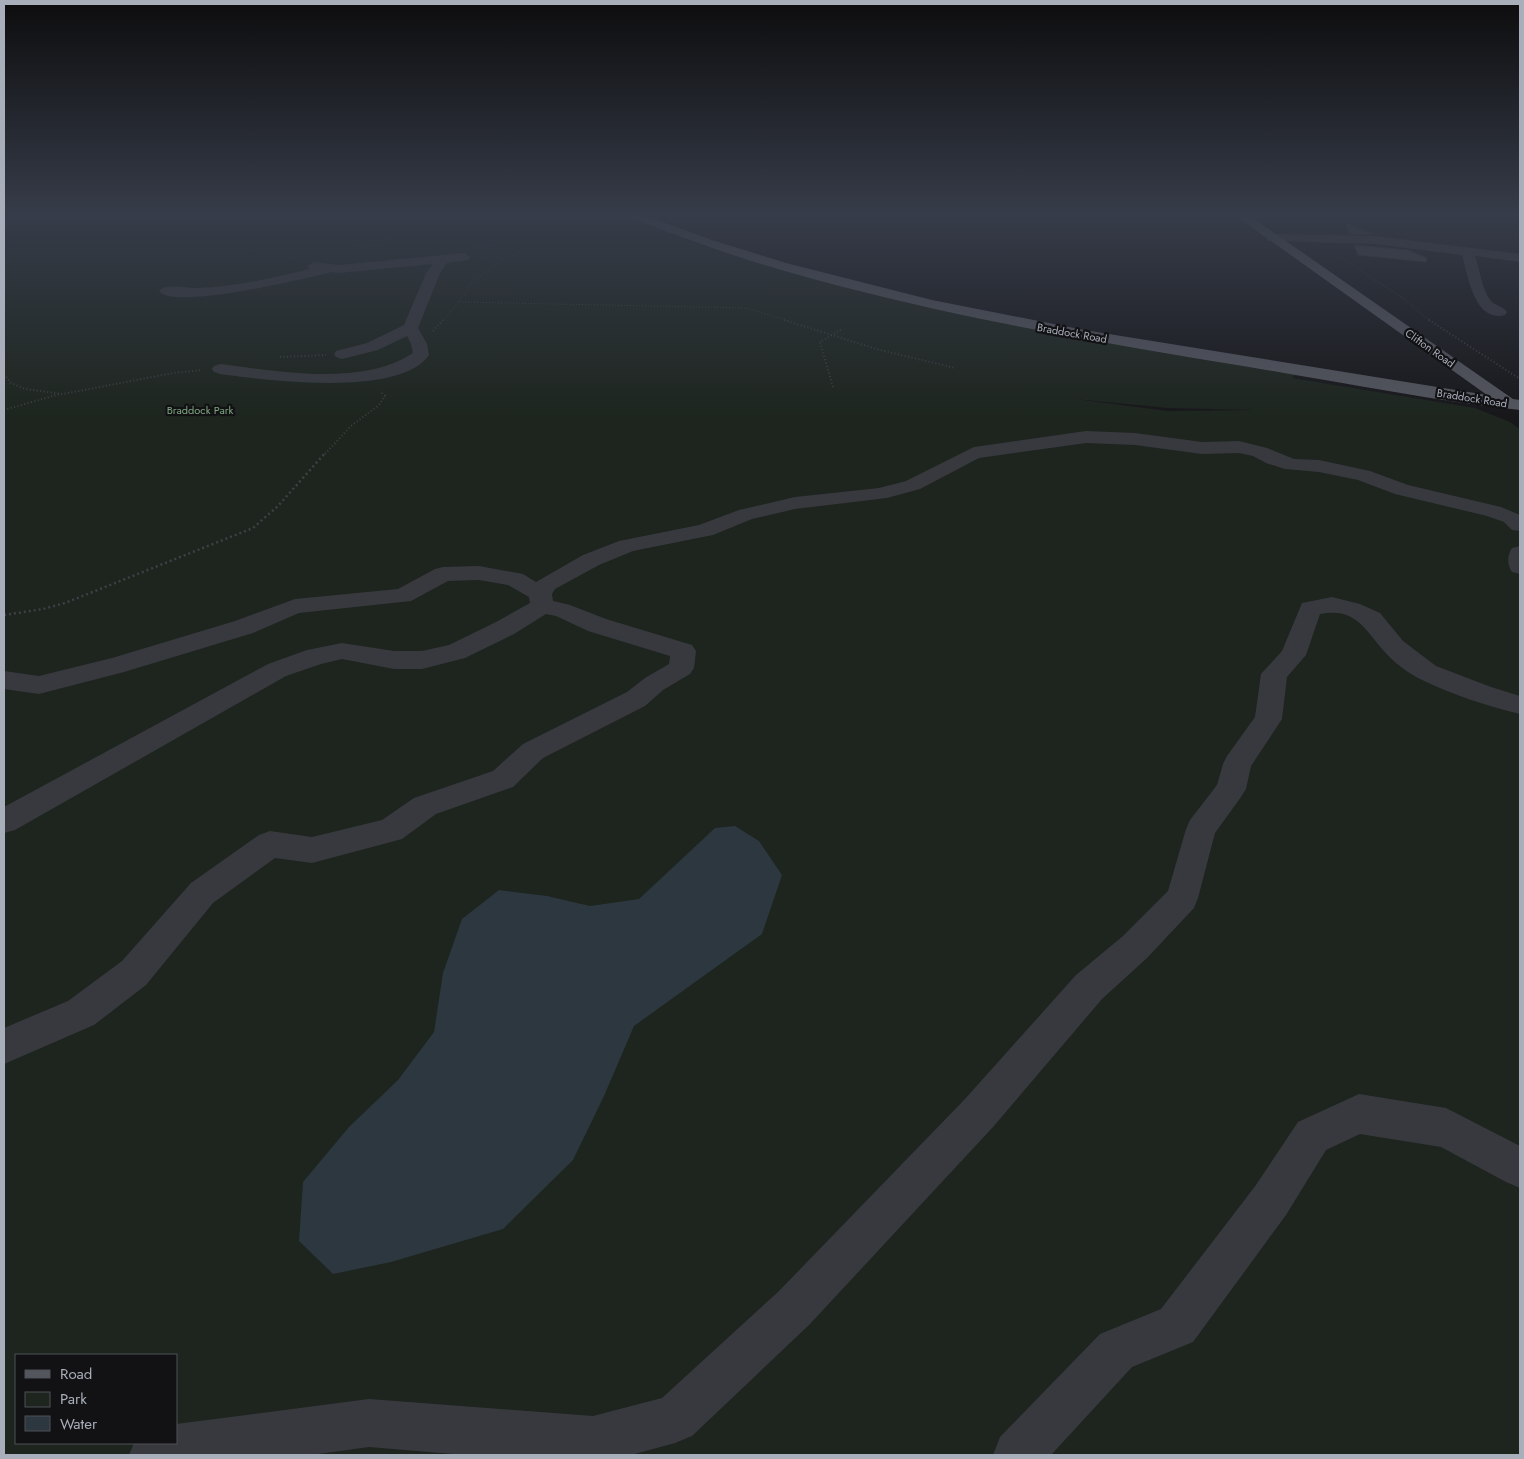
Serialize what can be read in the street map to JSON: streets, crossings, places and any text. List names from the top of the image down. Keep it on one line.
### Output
{"streets":{"main road":["Braddock Road","Clifton Road"]},"crossings":[["Braddock Road","Clifton Road"]],"parks":["Braddock Park"],"legend":["Road","Park","Water"]}
